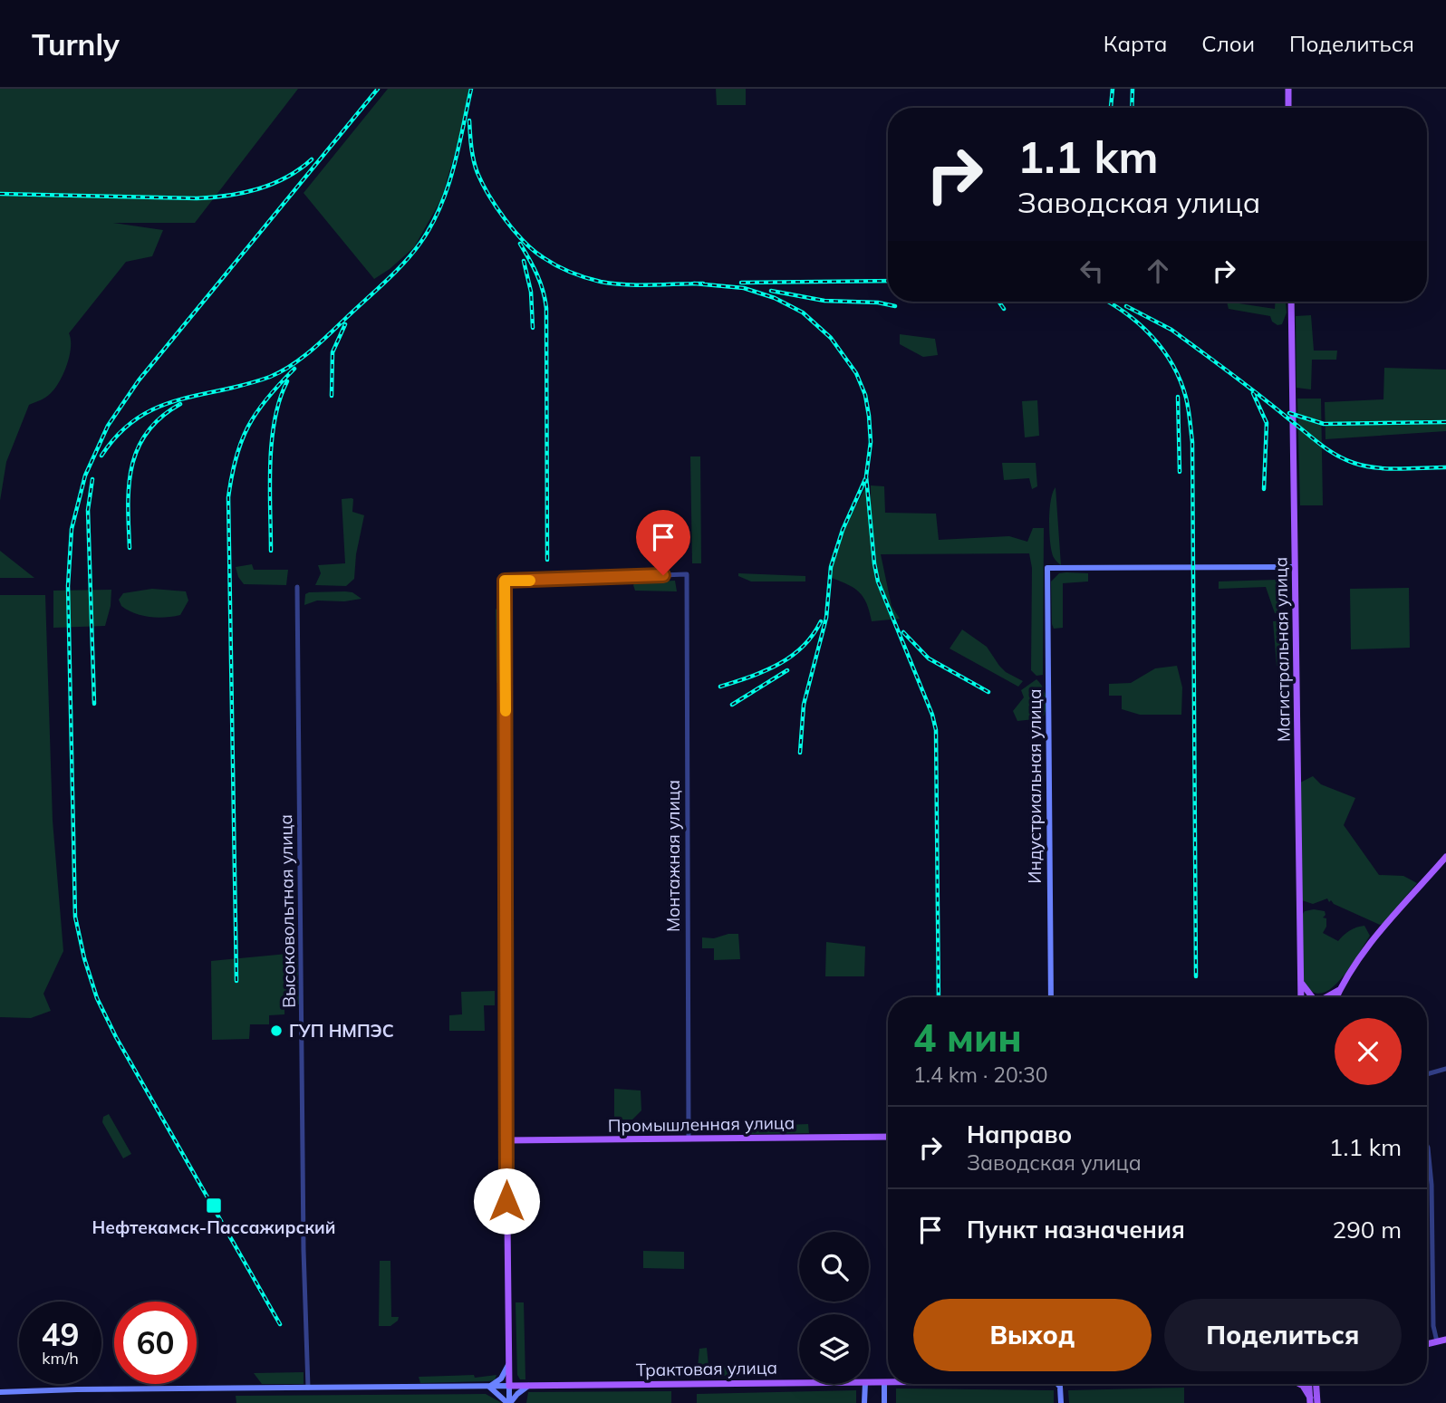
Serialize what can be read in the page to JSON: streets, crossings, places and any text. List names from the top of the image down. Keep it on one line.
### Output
{"streets":{"main road":["Магистральная улица","Индустриальная улица","Промышленная улица","Трактовая улица"],"street":["Монтажная улица","Высоковольтная улица"]},"crossings":[["Магистральная улица","Индустриальная улица"],["Монтажная улица","Промышленная улица"],["Высоковольтная улица","Трактовая улица"]],"places":{"other":["ГУП НМПЭС"],"transit":["Нефтекамск-Пассажирский"]},"page":{"header":"Turnly","nav":["Карта","Слои","Поделиться"],"turn":["1.1 km","Заводская улица"],"heading":["4 мин","1.4 km · 20:30"],"list":[{"name":"Направо","note":"Заводская улица","value":"1.1 km"},{"name":"Пункт назначения","value":"290 m"}],"buttons":["Выход","Поделиться"],"speed":"49 km/h","limit":"60"}}
